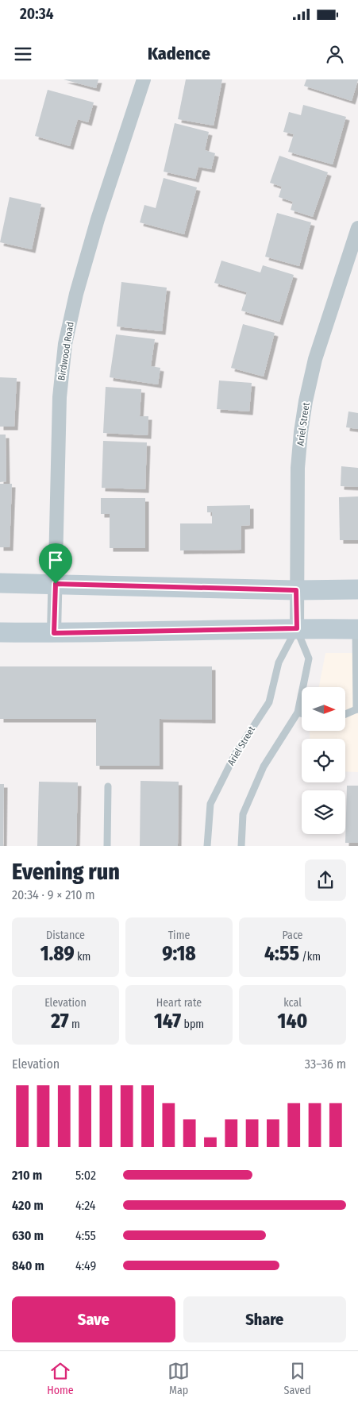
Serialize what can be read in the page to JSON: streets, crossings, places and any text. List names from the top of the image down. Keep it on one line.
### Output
{"streets":{"street":["Birdwood Road","Ariel Street"]},"north":"right","page":{"status":"20:34","header":"Kadence","heading":["Evening run","20:34 · 9 × 210 m"],"stats":[["Distance","1.89 km"],["Time","9:18"],["Pace","4:55 /km"],["Elevation","27 m"],["Heart rate","147 bpm"],["kcal","140"]],"chart":["Elevation","33–36 m"],"list":[{"name":"210 m","note":"5:02"},{"name":"420 m","note":"4:24"},{"name":"630 m","note":"4:55"},{"name":"840 m","note":"4:49"}],"buttons":["Save","Share"],"tabs":["Home","Map","Saved"]}}
